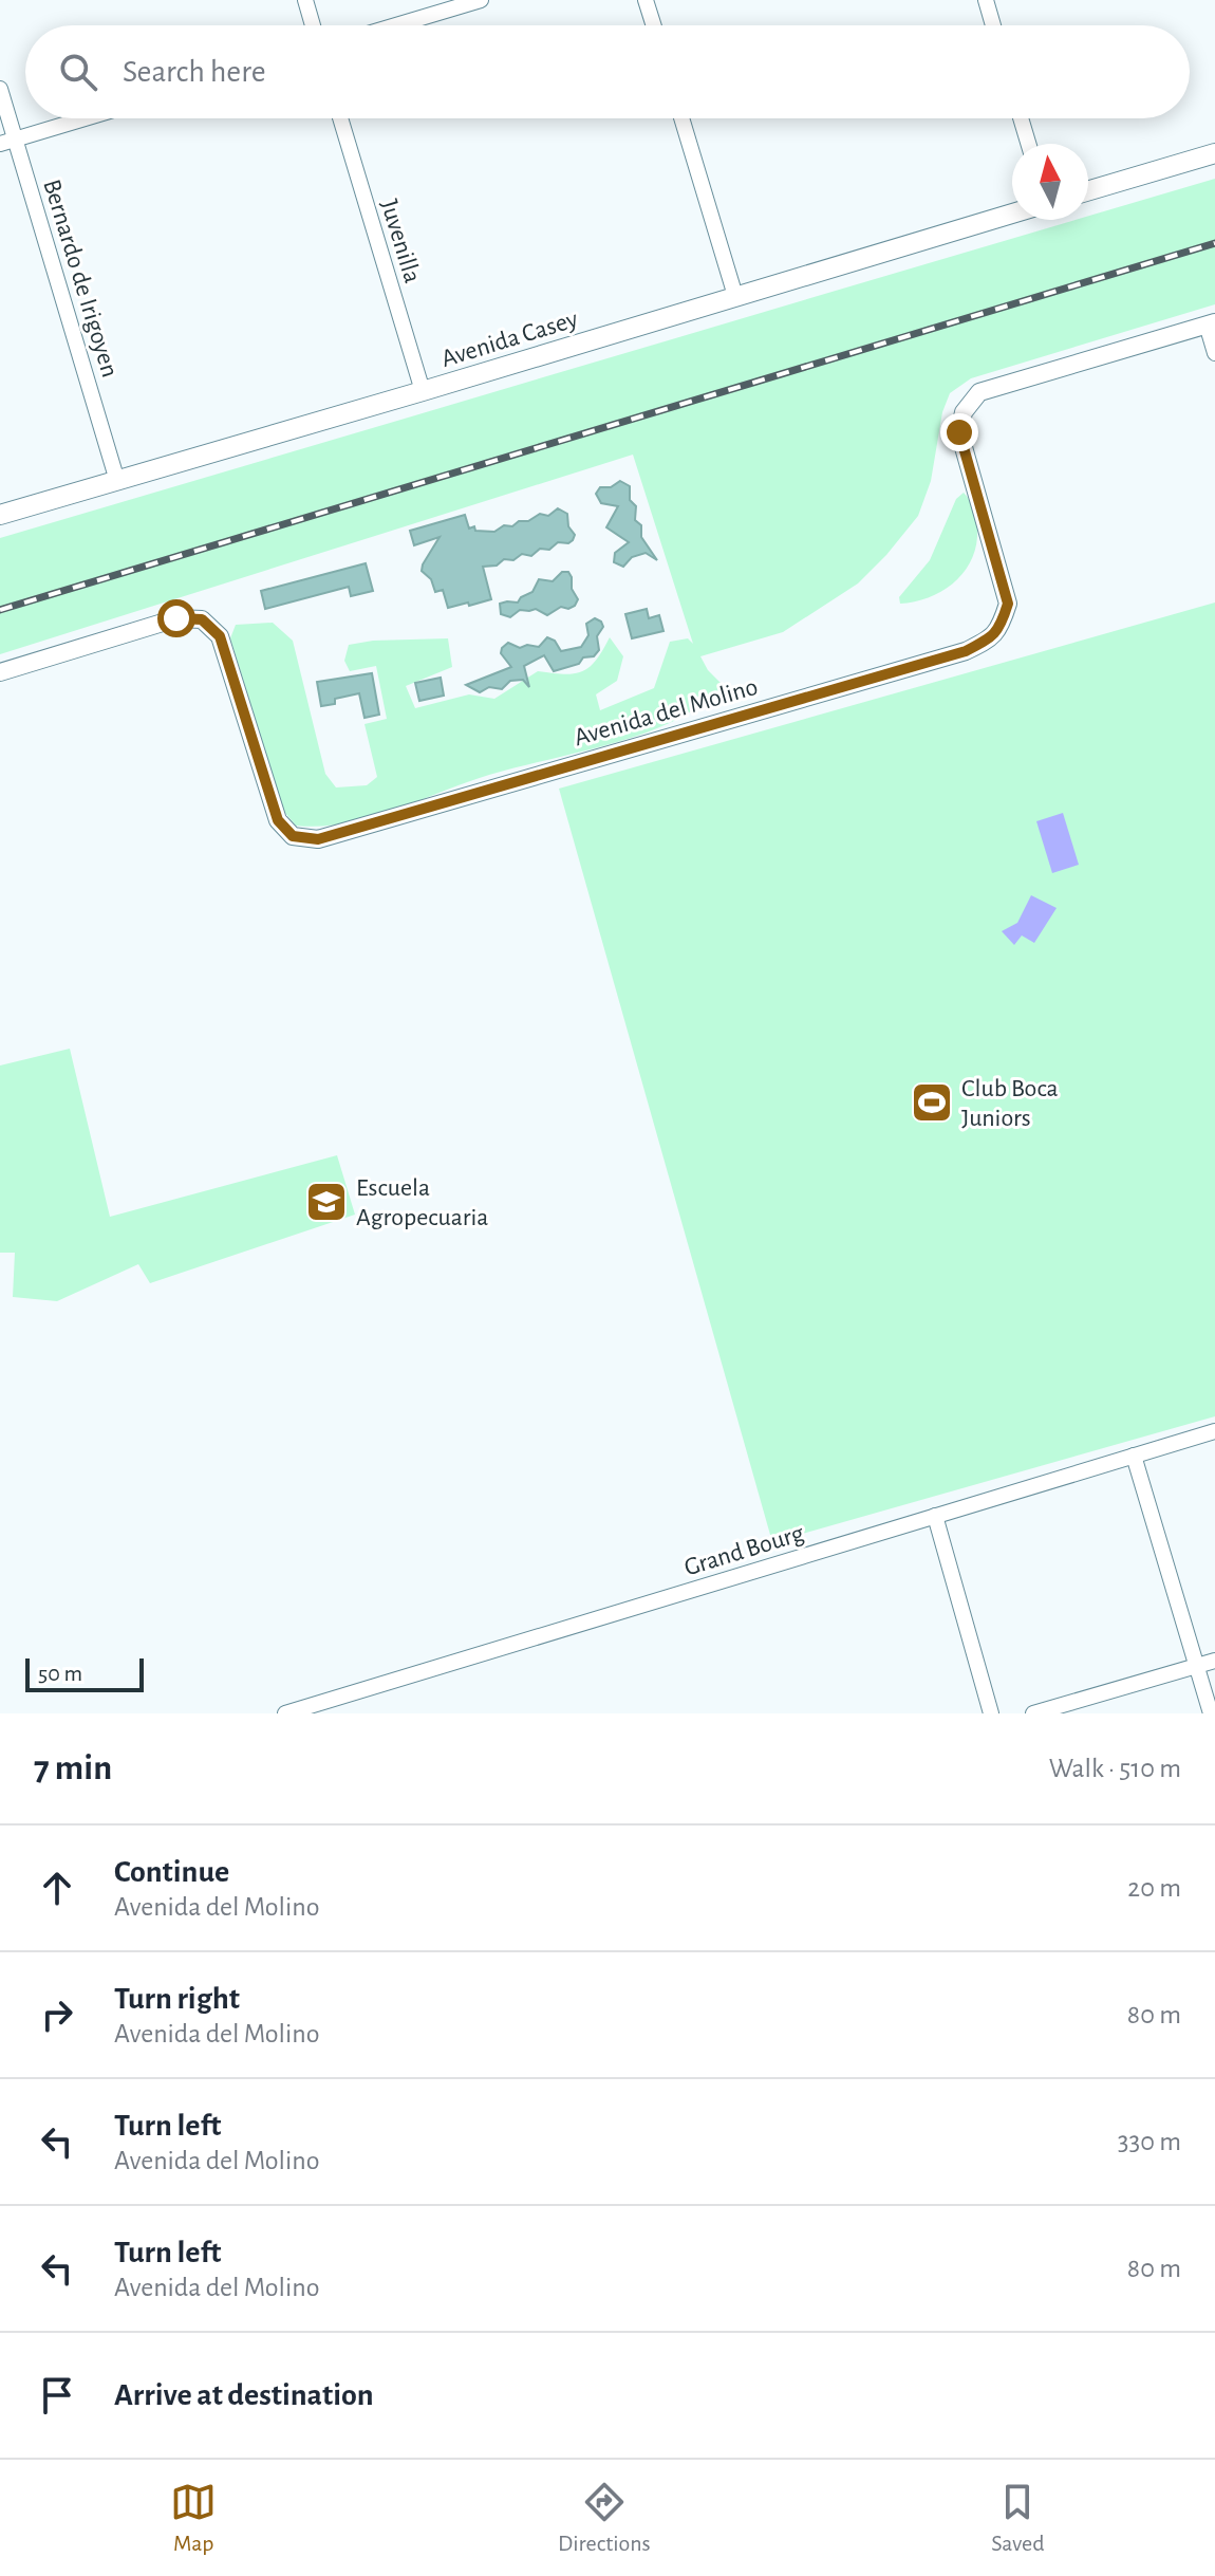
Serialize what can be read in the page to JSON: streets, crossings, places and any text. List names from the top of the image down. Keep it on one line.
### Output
{"streets":{"main road":["Avenida Casey"],"street":["Juvenilla","Bernardo de Irigoyen","Avenida del Molino","Grand Bourg"]},"crossings":[["Juvenilla","Avenida Casey"],["Bernardo de Irigoyen","Avenida Casey"]],"places":{"sports":["Club Boca Juniors"],"school or university":["Escuela Agropecuaria"]},"scale_bar":"50 m","north":"top","page":{"search":"Search here","scale":"50 m","heading":["7 min","Walk · 510 m"],"list":[["Continue","Avenida del Molino","20 m"],["Turn right","Avenida del Molino","80 m"],["Turn left","Avenida del Molino","330 m"],["Turn left","Avenida del Molino","80 m"],"Arrive at destination"],"nav":["Map","Directions","Saved"]}}
